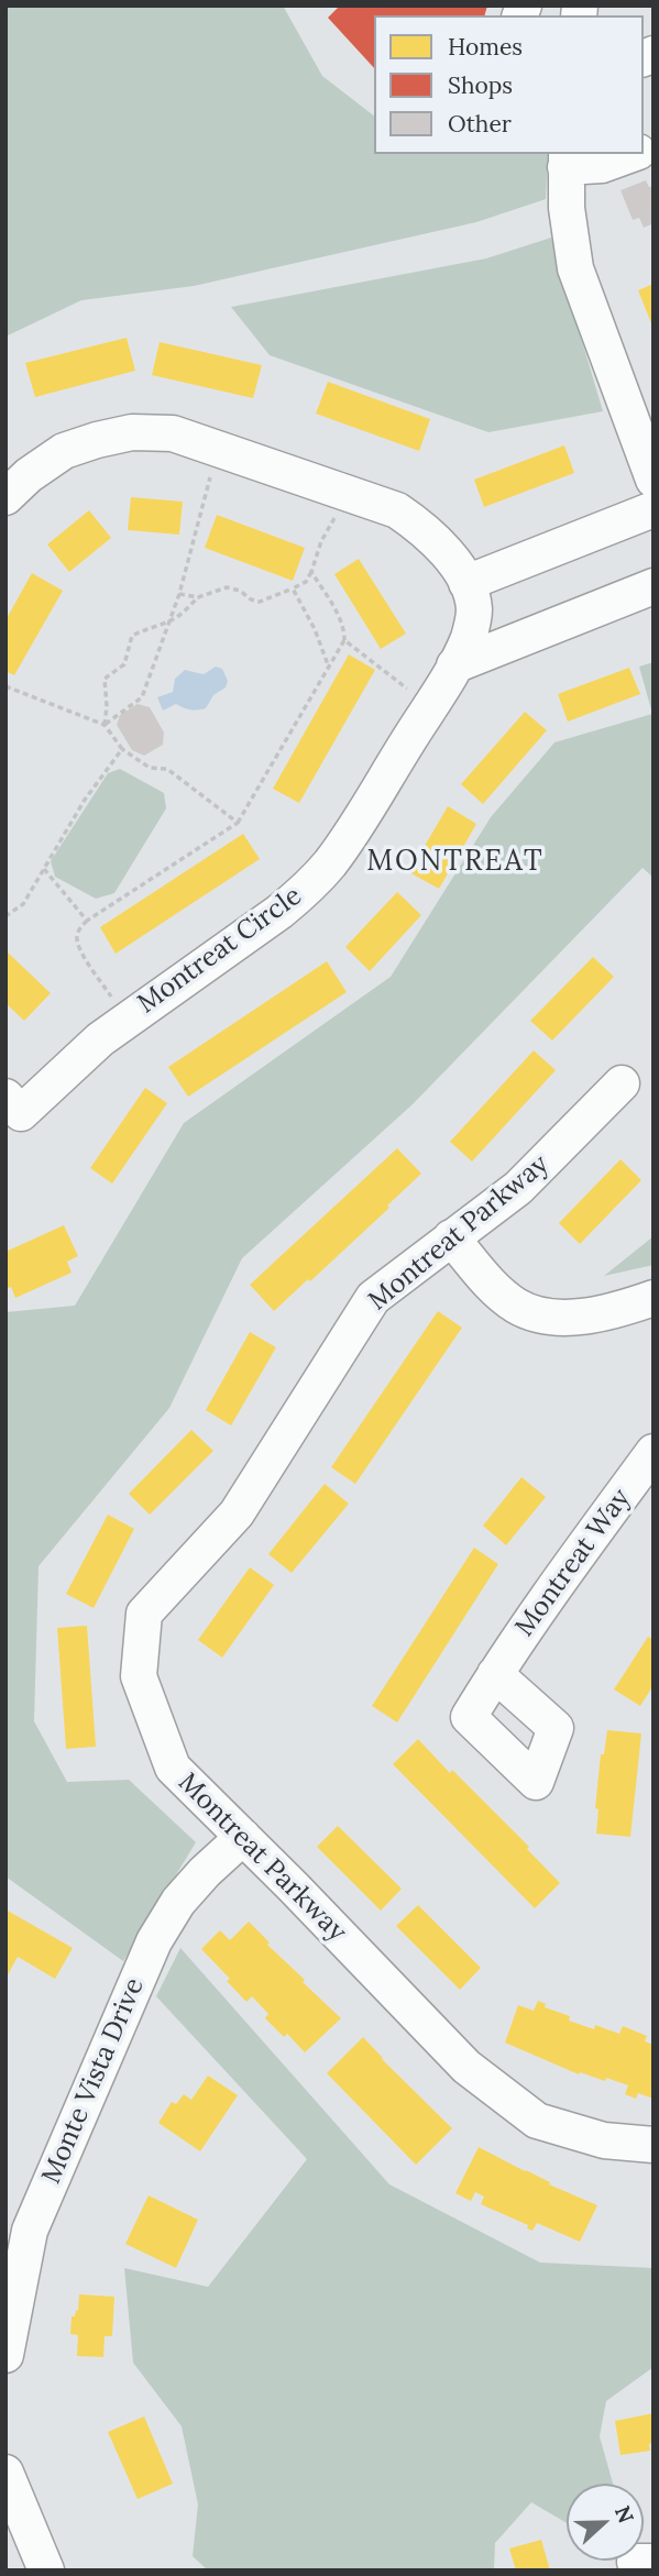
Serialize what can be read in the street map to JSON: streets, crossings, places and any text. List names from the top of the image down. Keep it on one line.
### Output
{"streets":{"street":["Montreat Circle","Montreat Parkway","Montreat Way","Monte Vista Drive"]},"crossings":[["Montreat Parkway","Monte Vista Drive"]],"districts":["MONTREAT"],"legend":["Homes","Shops","Other"],"north":"right"}
